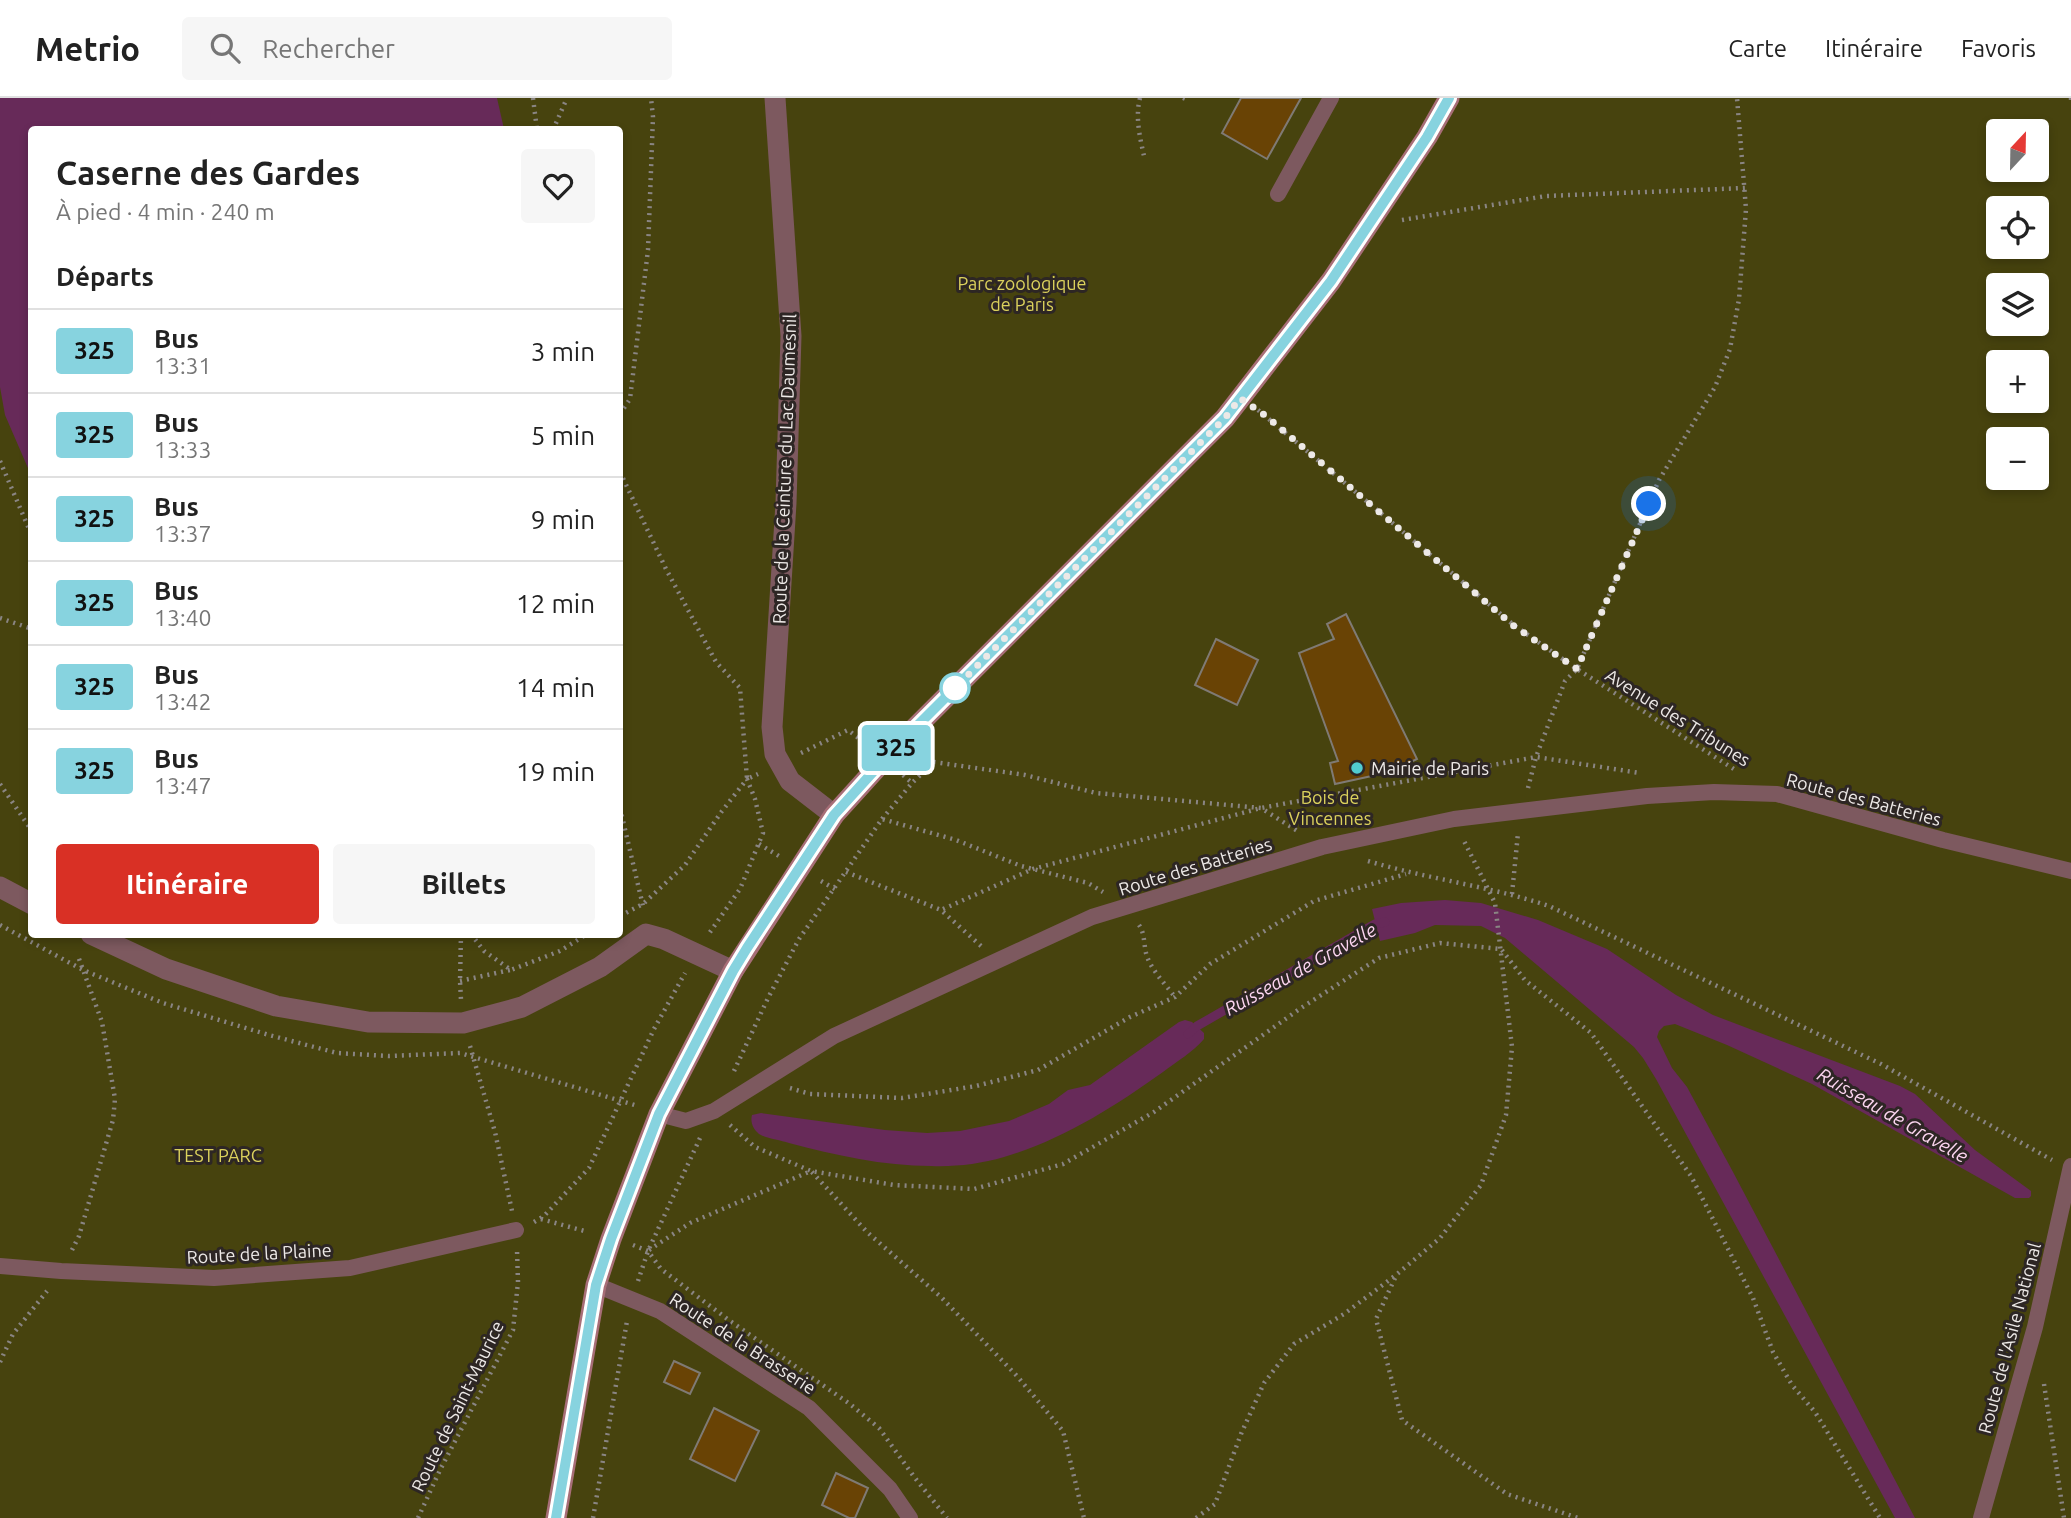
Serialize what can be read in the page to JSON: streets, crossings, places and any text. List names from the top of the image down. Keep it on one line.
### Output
{"streets":{"street":["Route de la Ceinture du Lac Daumesnil"],"lane":["Route des Batteries","Route de la Plaine","Route de l'Asile National","Route de la Brasserie"],"path":["Avenue des Tribunes","Route de Saint-Maurice"]},"crossings":[["Avenue des Tribunes","Route des Batteries"],["Route de la Plaine","Route de Saint-Maurice"]],"water":["Ruisseau de Gravelle"],"parks":["Parc zoologique de Paris","Bois de Vincennes","TEST PARC"],"places":["Mairie de Paris"],"lines":["bus line 325"],"north":"top","page":{"header":"Metrio","search":"Rechercher","nav":["Carte","Itinéraire","Favoris"],"on_map":"325","map_buttons":["+","−"],"heading":[["Caserne des Gardes","À pied · 4 min · 240 m"],"Départs"],"list":[{"mark":"325","name":"Bus","note":"13:31","value":"3 min"},{"mark":"325","name":"Bus","note":"13:33","value":"5 min"},{"mark":"325","name":"Bus","note":"13:37","value":"9 min"},{"mark":"325","name":"Bus","note":"13:40","value":"12 min"},{"mark":"325","name":"Bus","note":"13:42","value":"14 min"},{"mark":"325","name":"Bus","note":"13:47","value":"19 min"}],"buttons":["Itinéraire","Billets"]}}
